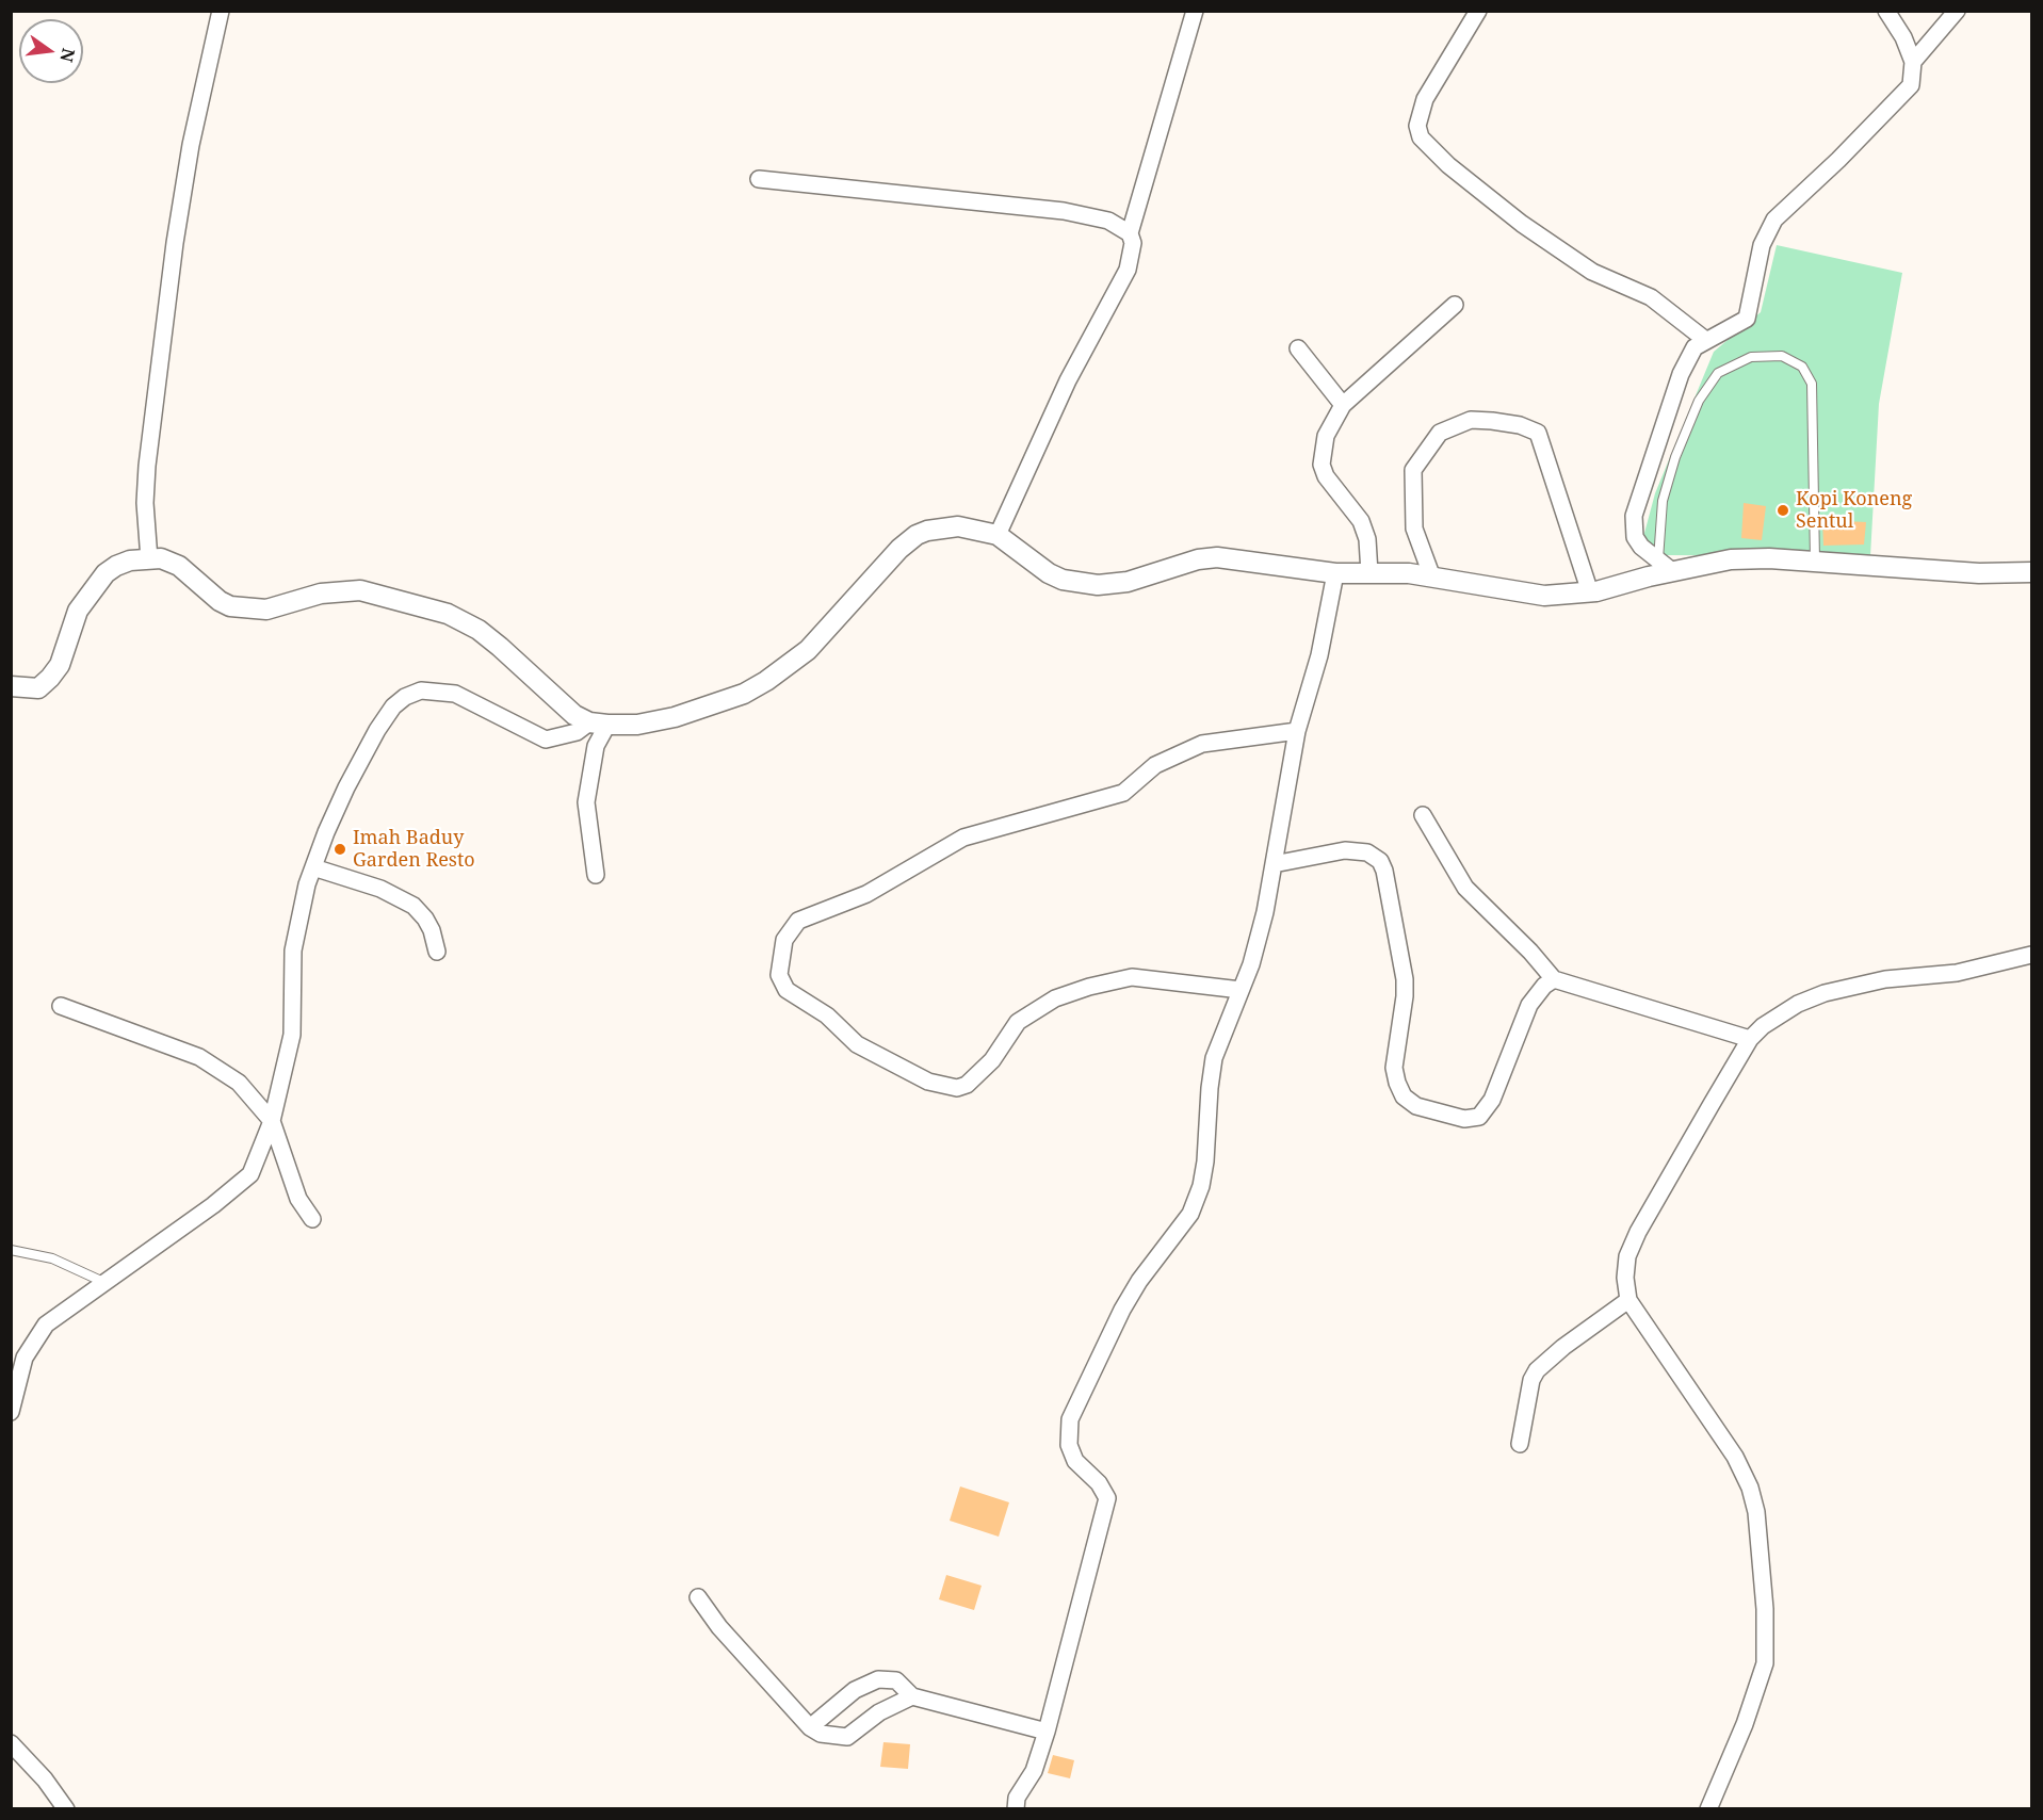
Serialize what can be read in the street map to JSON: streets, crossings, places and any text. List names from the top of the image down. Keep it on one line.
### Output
{"places":["Kopi Koneng Sentul","Imah Baduy Garden Resto"],"north":"right"}
